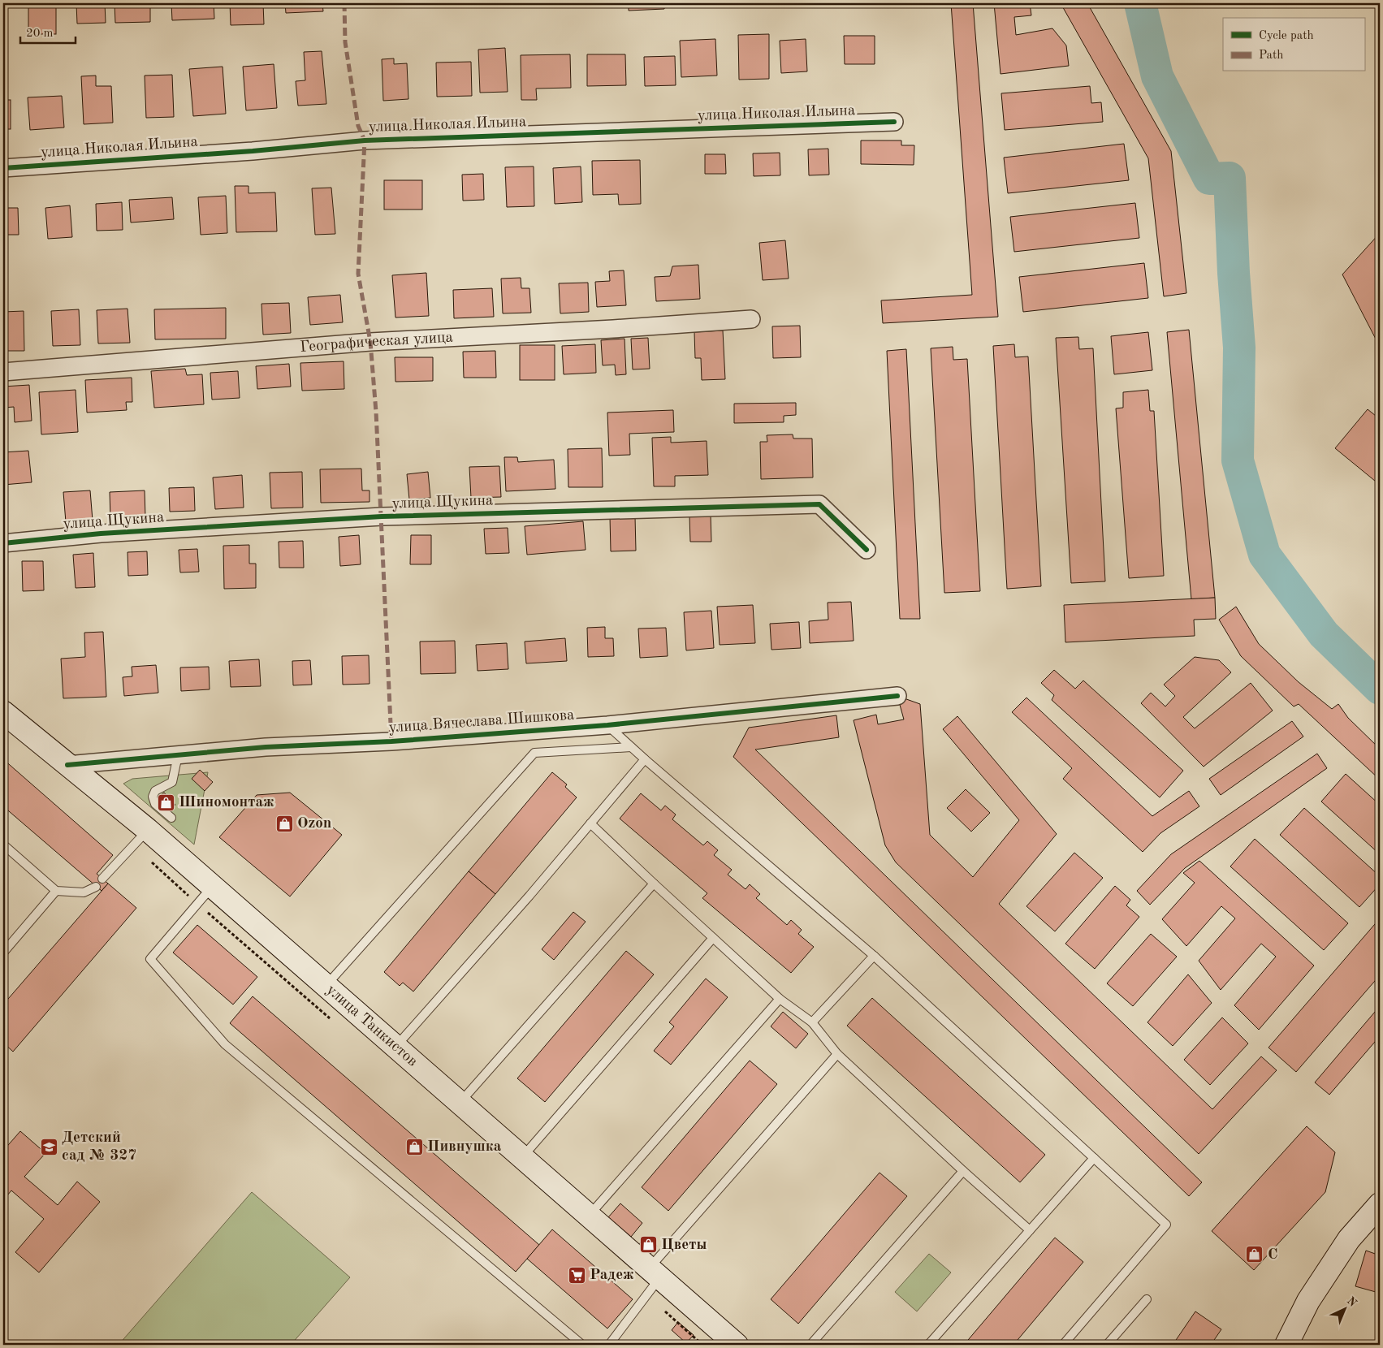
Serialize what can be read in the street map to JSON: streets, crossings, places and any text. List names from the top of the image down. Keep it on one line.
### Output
{"streets":{"main road":["улица Танкистов"],"street":["улица Николая Ильина","Географическая улица","улица Щукина","улица Вячеслава Шишкова"]},"crossings":[["улица Вячеслава Шишкова","улица Танкистов"]],"places":{"shop":["Шиномонтаж","Ozon","Пивнушка","Цветы","С"],"school or university":["Детский сад № 327"],"supermarket":["Радеж"]},"legend":["Cycle path","Path"],"scale_bar":"20 m","north":"top right"}
